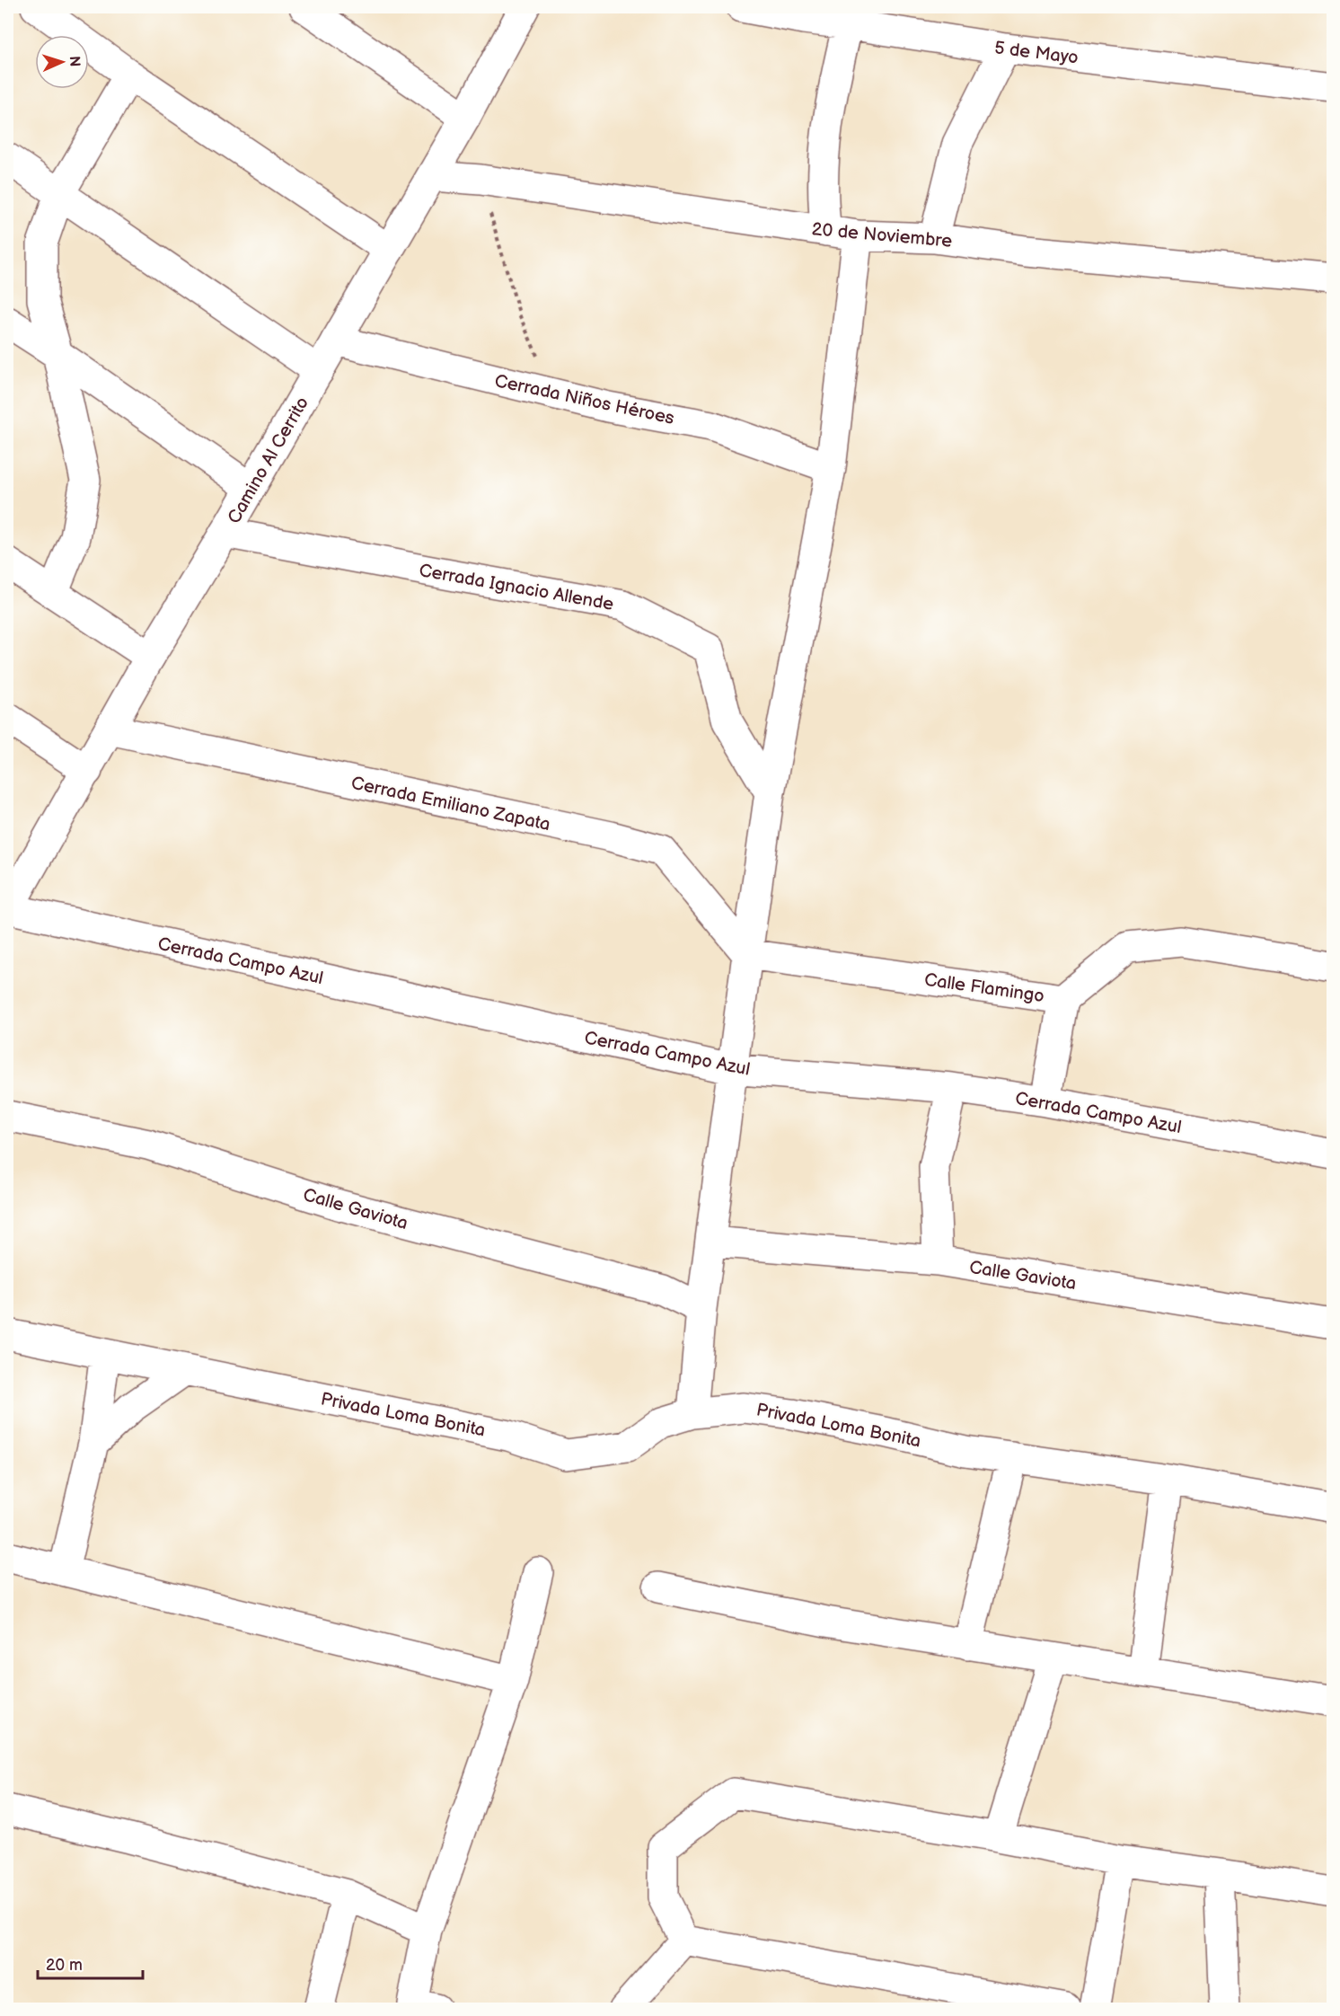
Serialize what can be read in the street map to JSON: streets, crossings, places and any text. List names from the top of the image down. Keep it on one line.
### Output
{"streets":{"street":["5 de Mayo","20 de Noviembre","Cerrada Niños Héroes","Camino Al Cerrito","Cerrada Ignacio Allende","Cerrada Emiliano Zapata","Cerrada Campo Azul","Calle Flamingo","Calle Gaviota","Privada Loma Bonita"]},"crossings":[["20 de Noviembre","Camino Al Cerrito"],["Cerrada Niños Héroes","Camino Al Cerrito"],["Camino Al Cerrito","Cerrada Ignacio Allende"],["Camino Al Cerrito","Cerrada Emiliano Zapata"],["Camino Al Cerrito","Cerrada Campo Azul"],["Cerrada Emiliano Zapata","Calle Flamingo"]],"scale_bar":"20 m","north":"right"}
